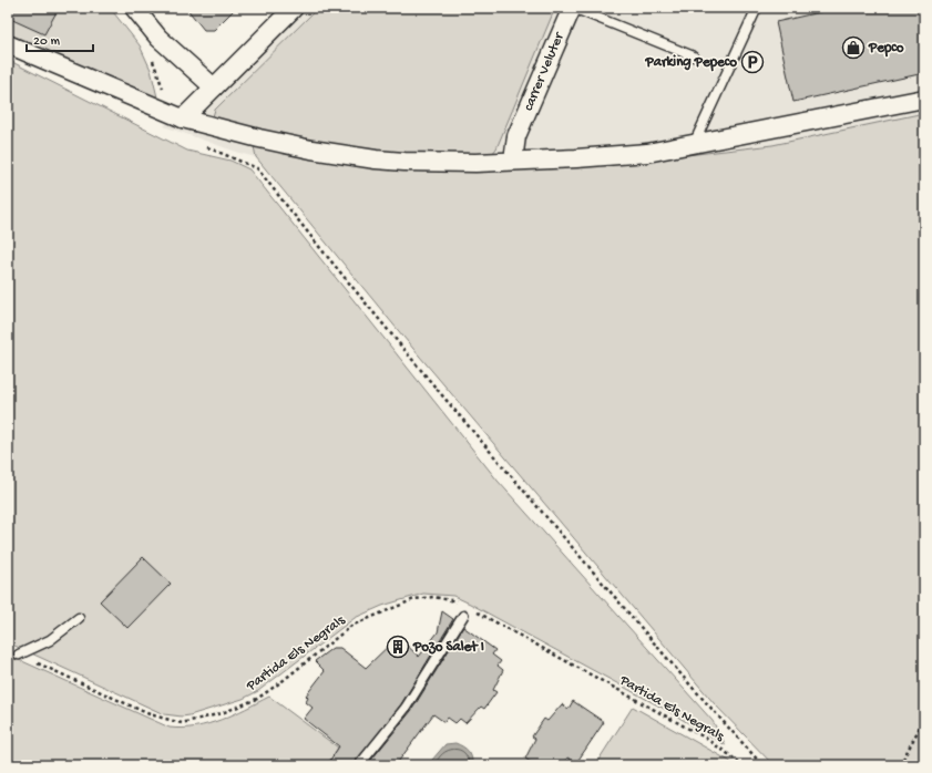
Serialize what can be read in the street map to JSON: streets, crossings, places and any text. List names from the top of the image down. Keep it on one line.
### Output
{"streets":{"street":["carrer Veluter"],"path":["Partida Els Negrals"]},"places":{"shop":["Pepco"],"parking":["Parking Pepeco"],"building":["Pozo Salet I"]},"scale_bar":"20 m"}
